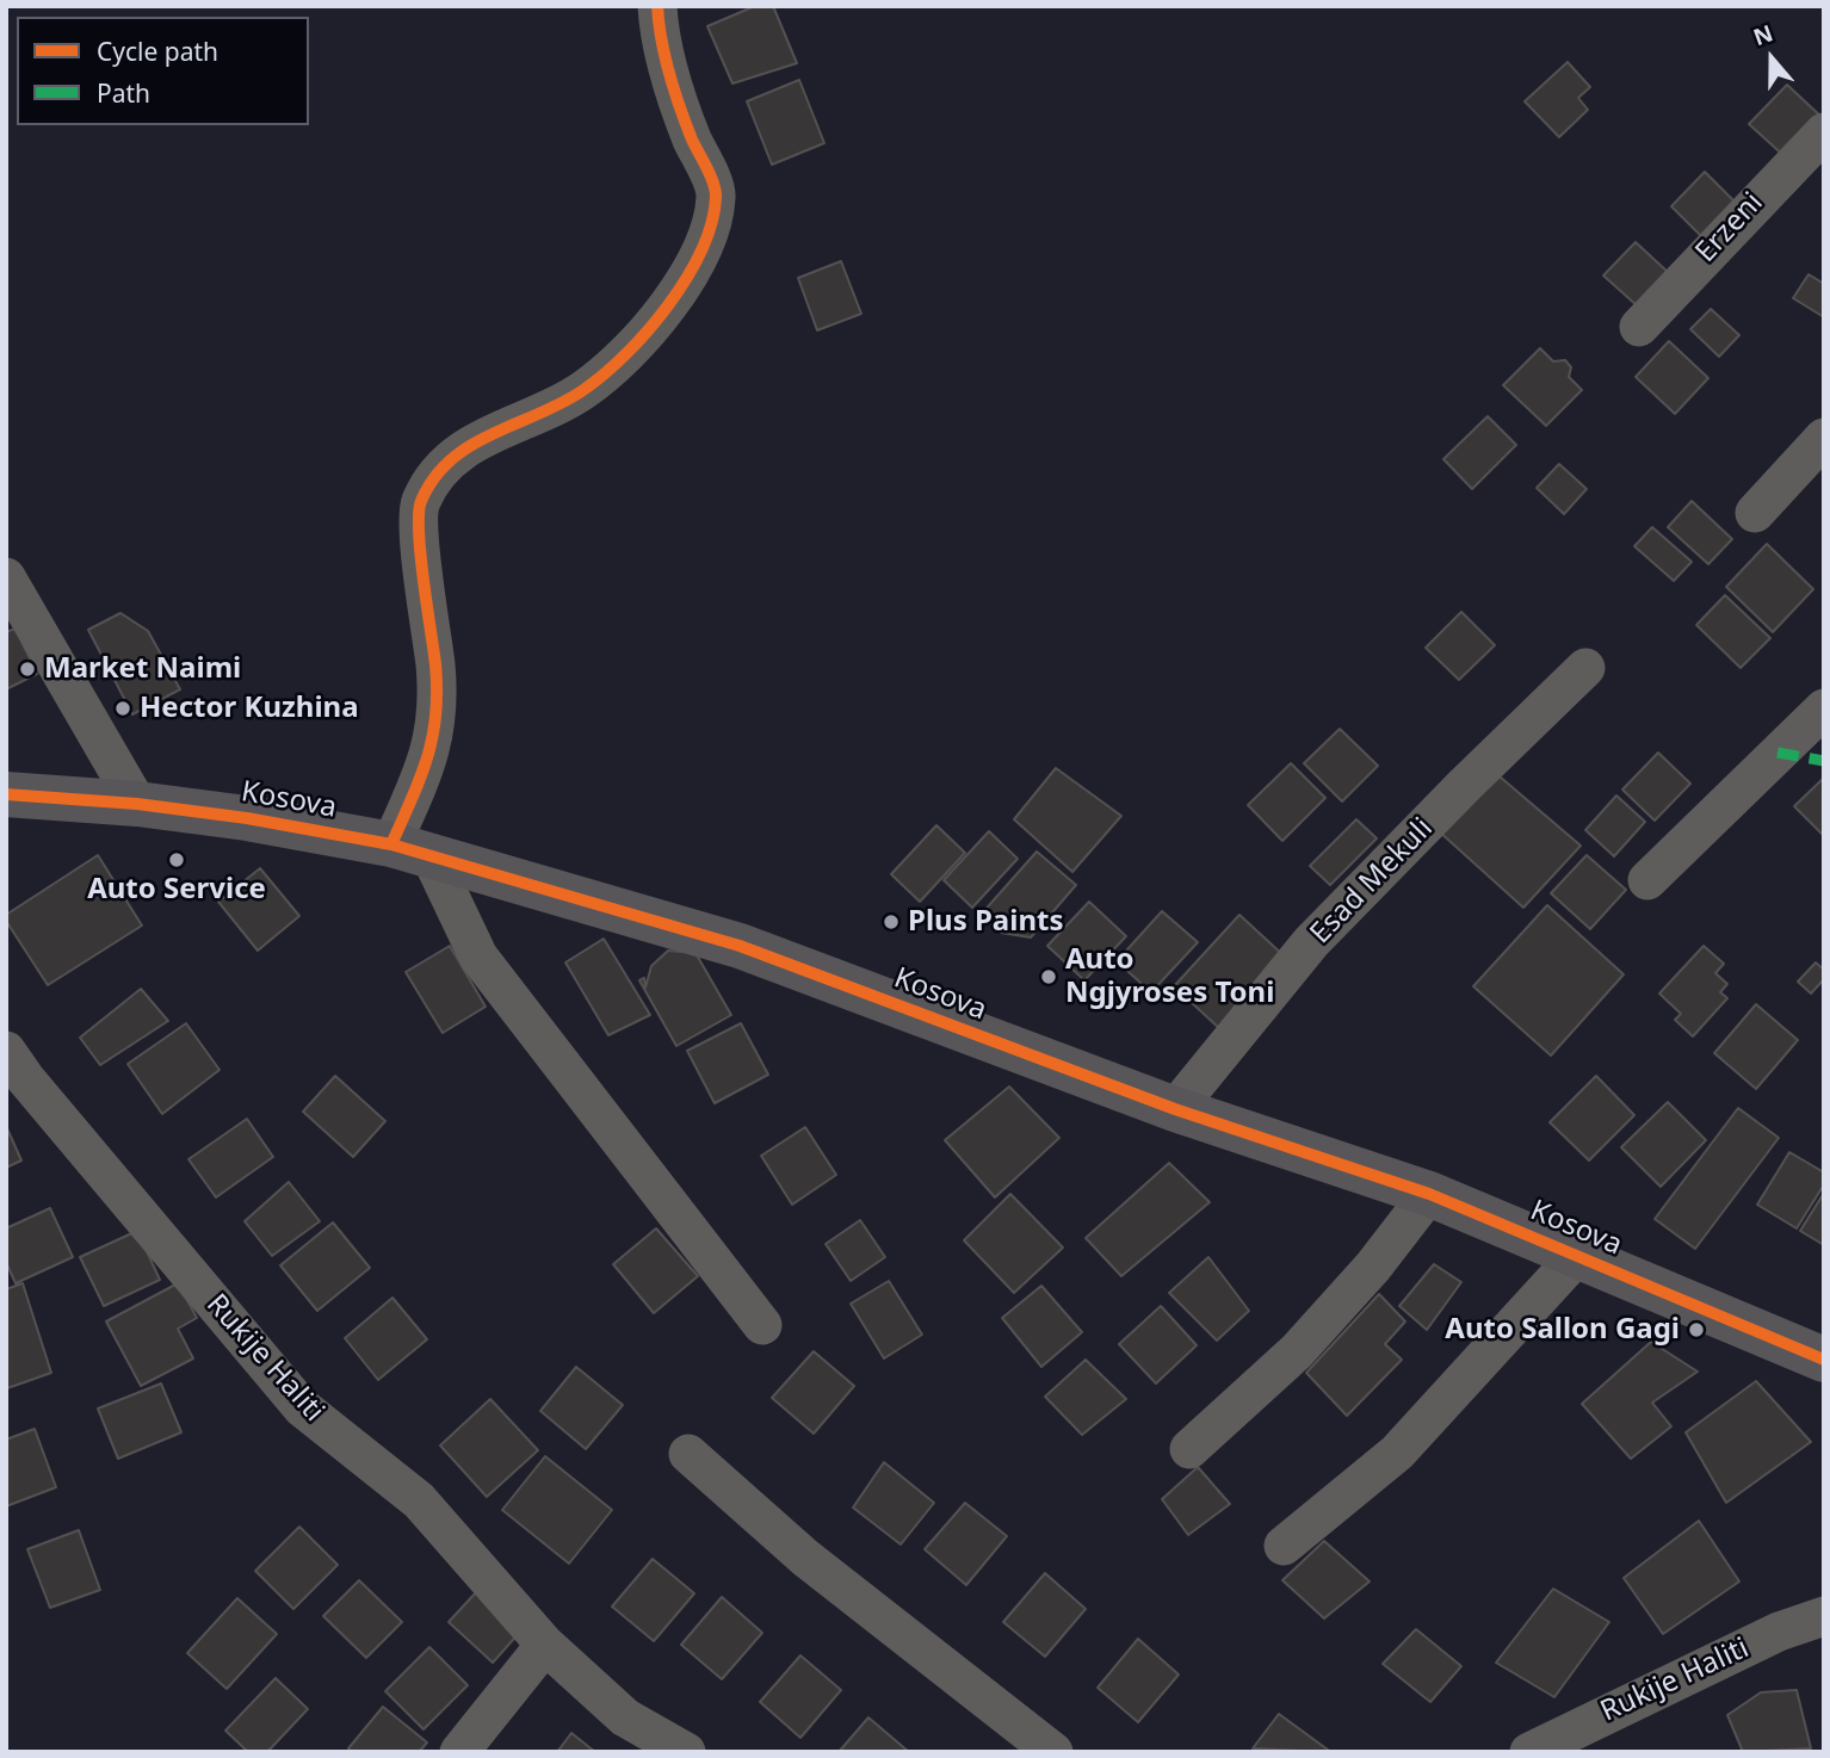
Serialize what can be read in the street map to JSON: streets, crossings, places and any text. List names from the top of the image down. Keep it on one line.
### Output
{"streets":{"street":["Erzeni","Kosova","Esad Mekuli","Rukije Haliti"]},"crossings":[["Kosova","Esad Mekuli"]],"places":["Market Naimi","Hector Kuzhina","Auto Service","Plus Paints","Auto Ngjyroses Toni","Auto Sallon Gagi"],"legend":["Cycle path","Path"],"north":"top"}
